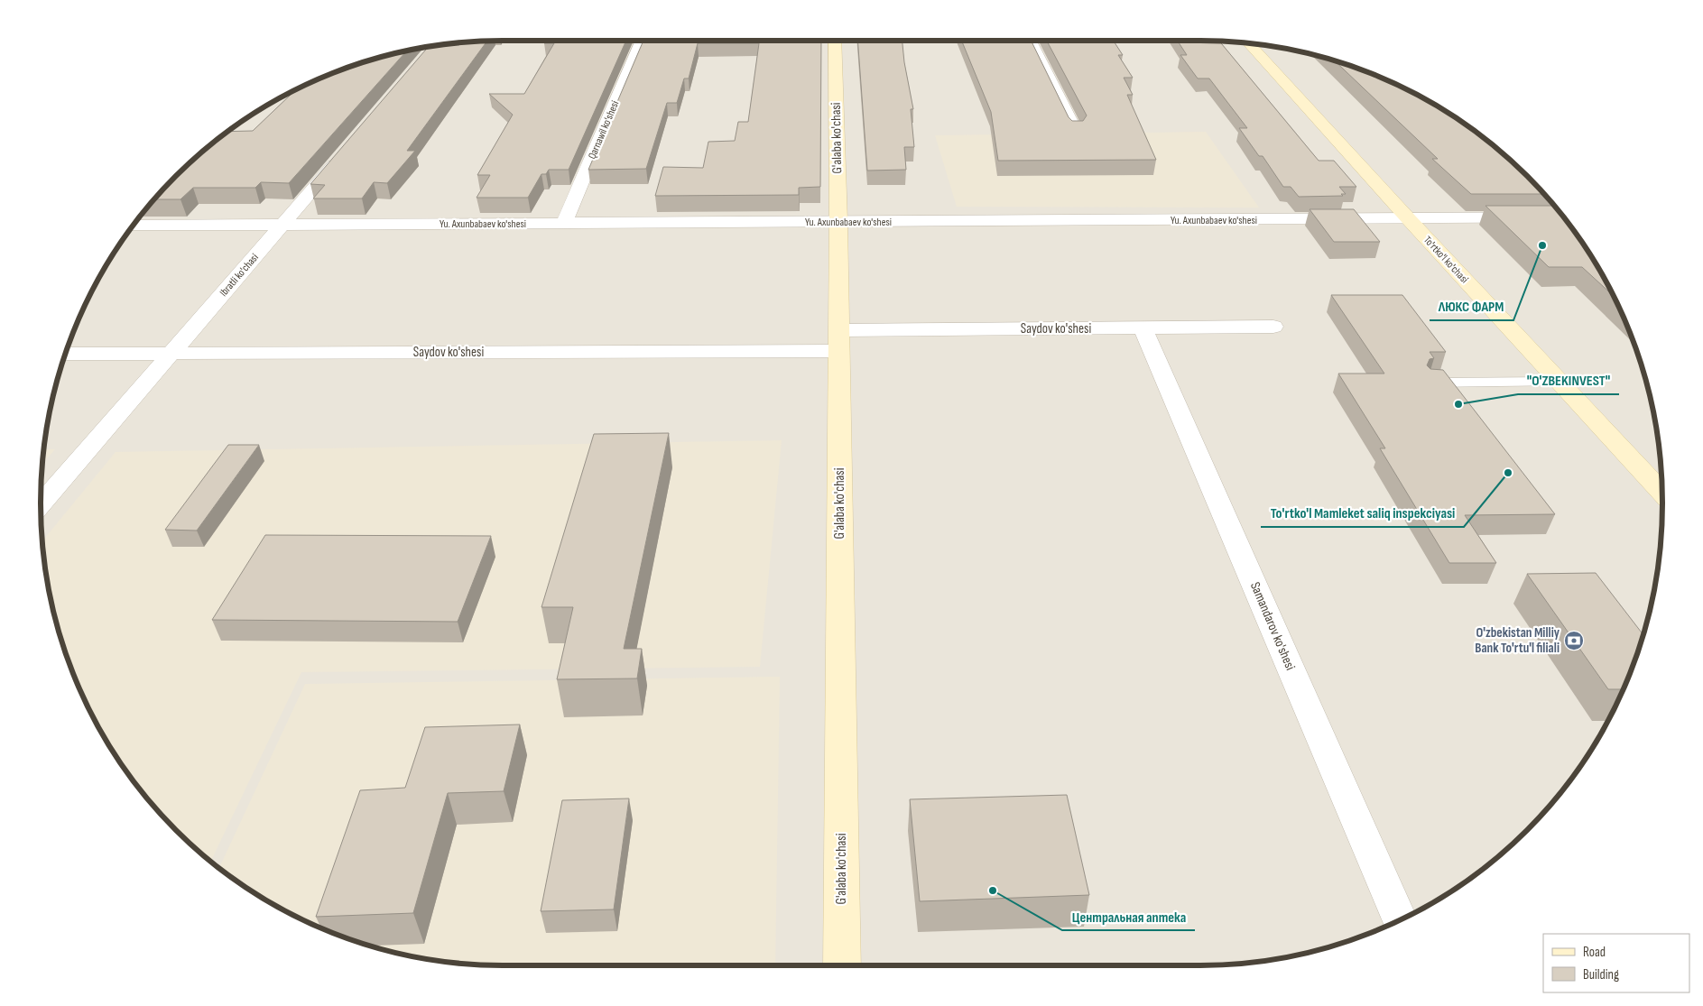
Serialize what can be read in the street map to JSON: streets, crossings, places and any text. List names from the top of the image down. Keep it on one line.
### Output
{"streets":{"street":["Qarnawil ko'shesi","G'alaba ko'chasi","Yu. Axunbabaev ko'shesi","To'rtko'l ko'chasi","Ibratli ko'chasi","Saydov ko'shesi","Samandarov ko'shesi"]},"crossings":[["Qarnawil ko'shesi","Yu. Axunbabaev ko'shesi"],["G'alaba ko'chasi","Yu. Axunbabaev ko'shesi"],["G'alaba ko'chasi","Saydov ko'shesi"],["Yu. Axunbabaev ko'shesi","To'rtko'l ko'chasi"],["Yu. Axunbabaev ko'shesi","Ibratli ko'chasi"],["Ibratli ko'chasi","Saydov ko'shesi"],["Saydov ko'shesi","Samandarov ko'shesi"]],"places":{"other":["ЛЮКС ФАРМ","\"O'ZBEKINVEST\"","To'rtko'l Mamleket saliq inspekciyasi","Центральная аптека"],"bank":["O'zbekistan Milliy Bank To'rtu'l filiali"]},"legend":["Road","Building"]}
